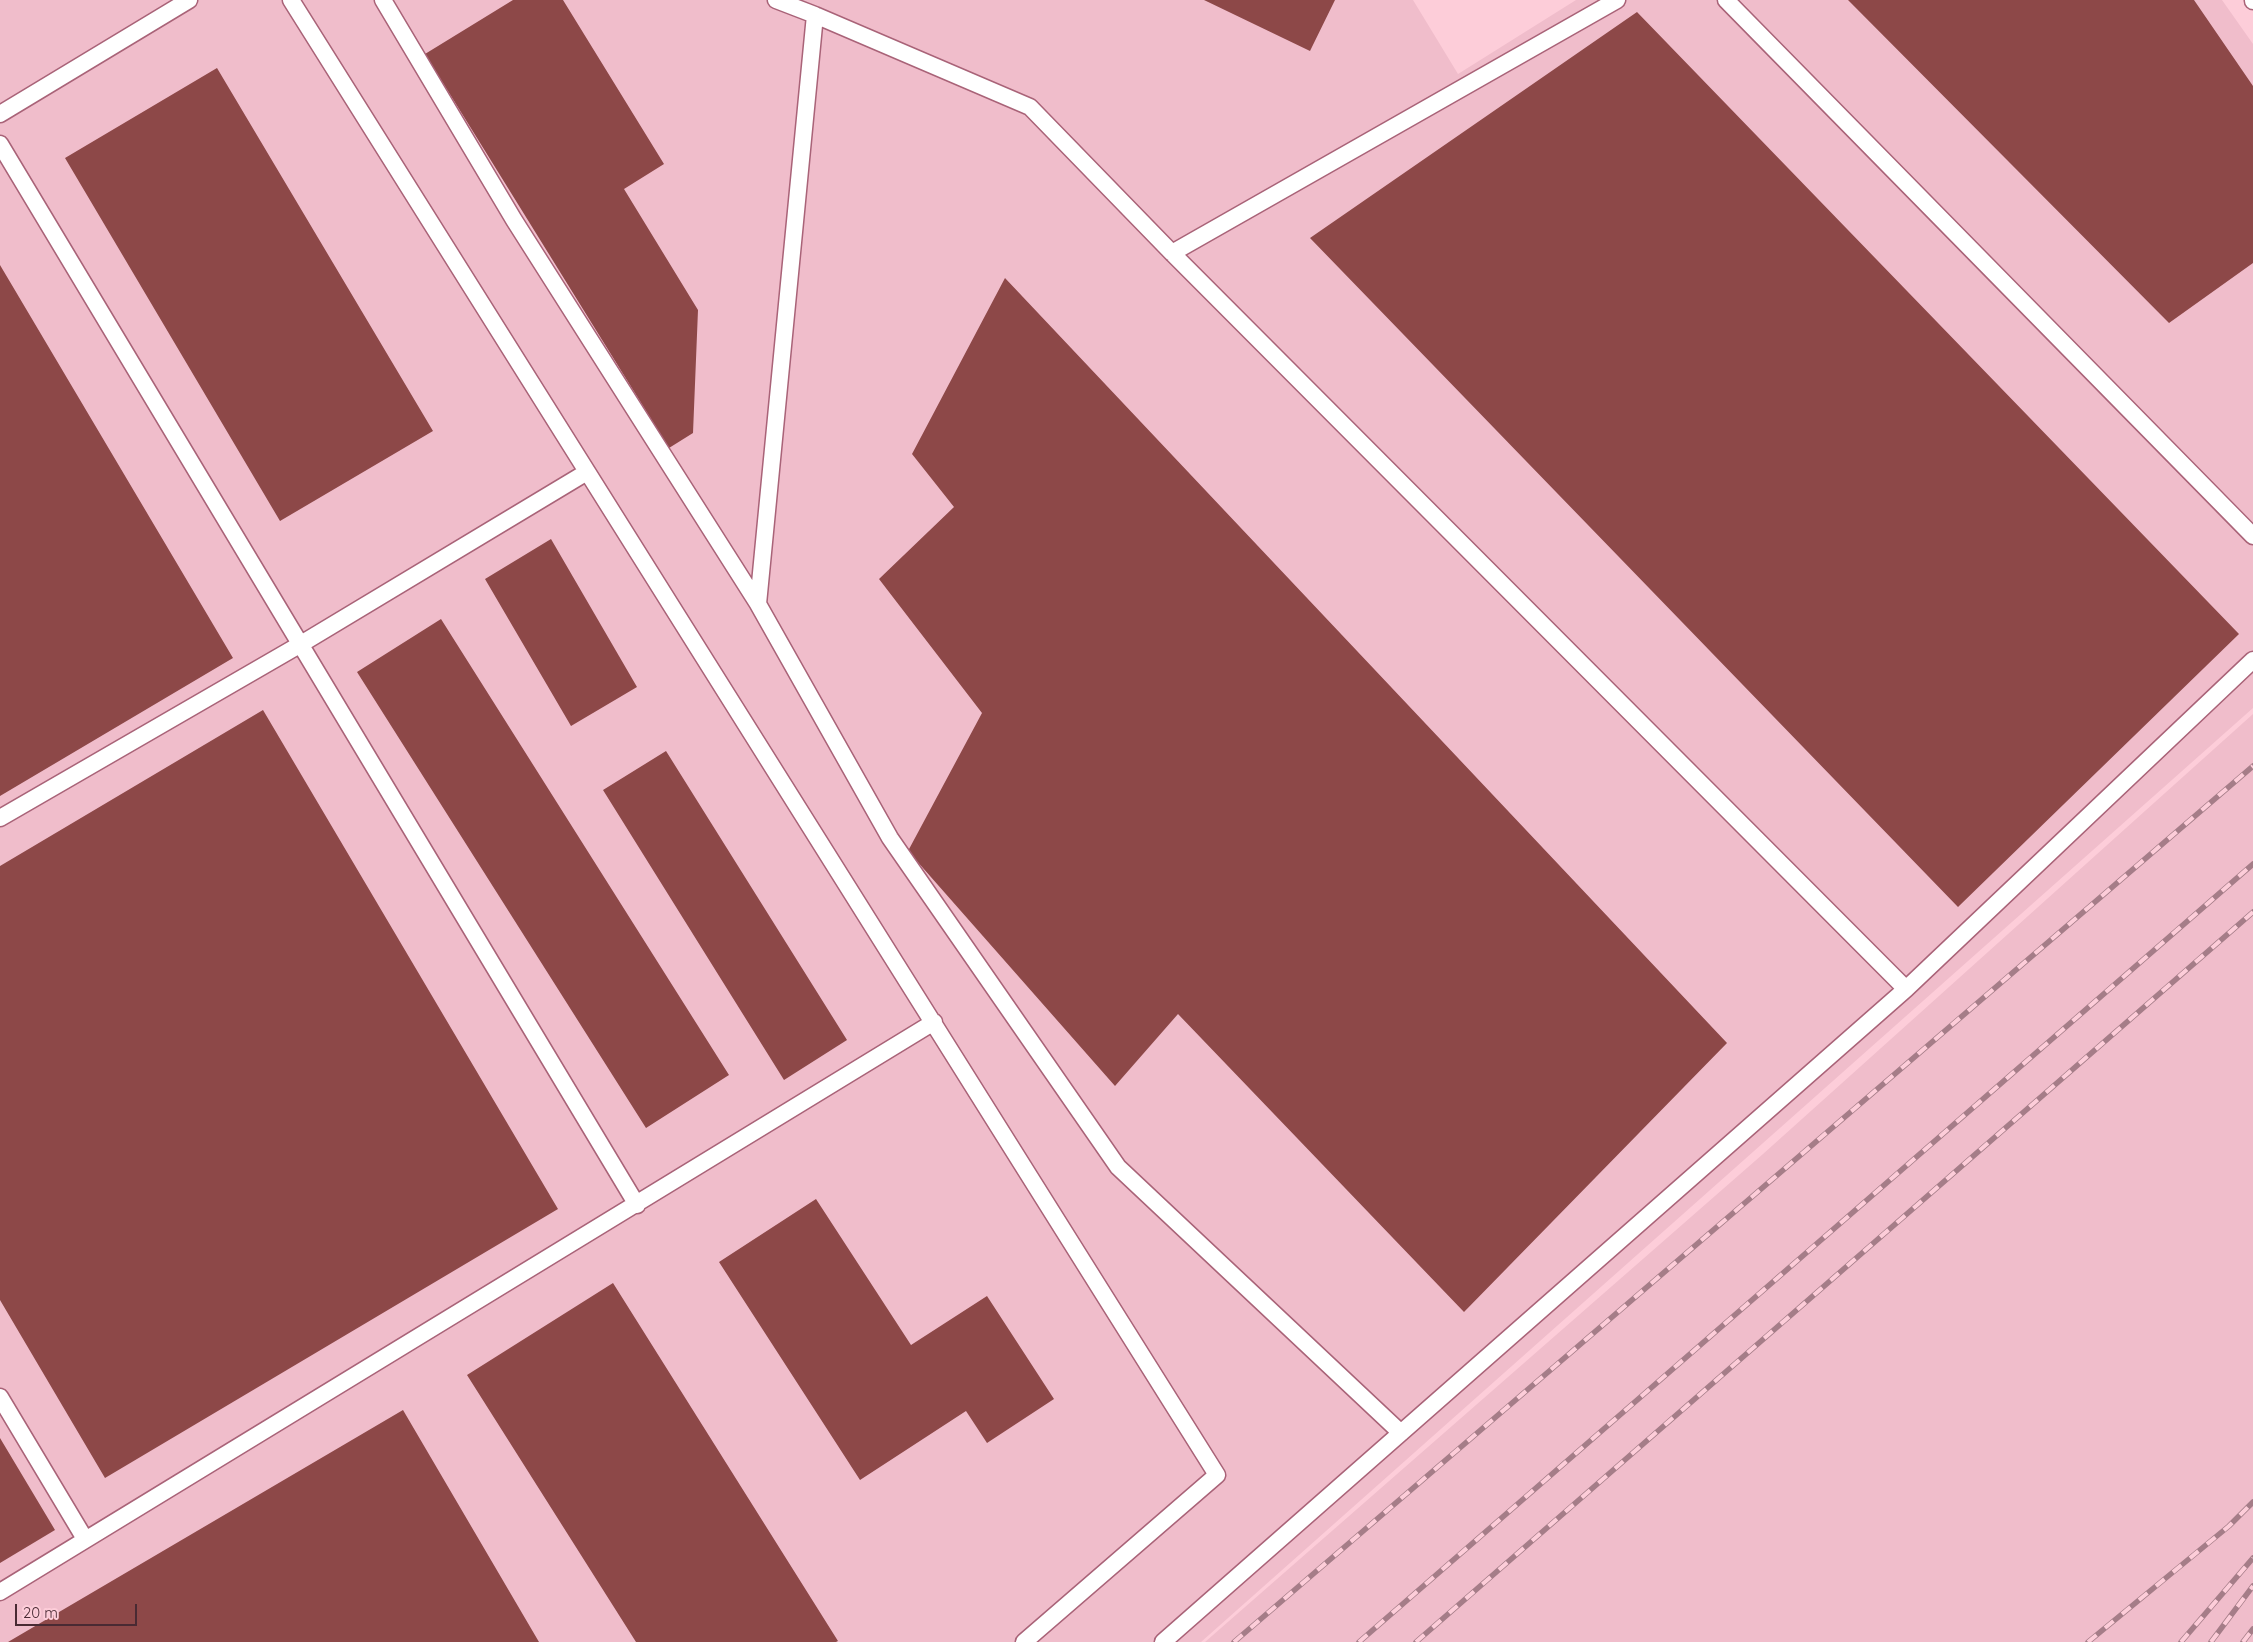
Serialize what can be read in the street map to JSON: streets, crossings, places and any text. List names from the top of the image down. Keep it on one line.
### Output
{"scale_bar":"20 m"}
